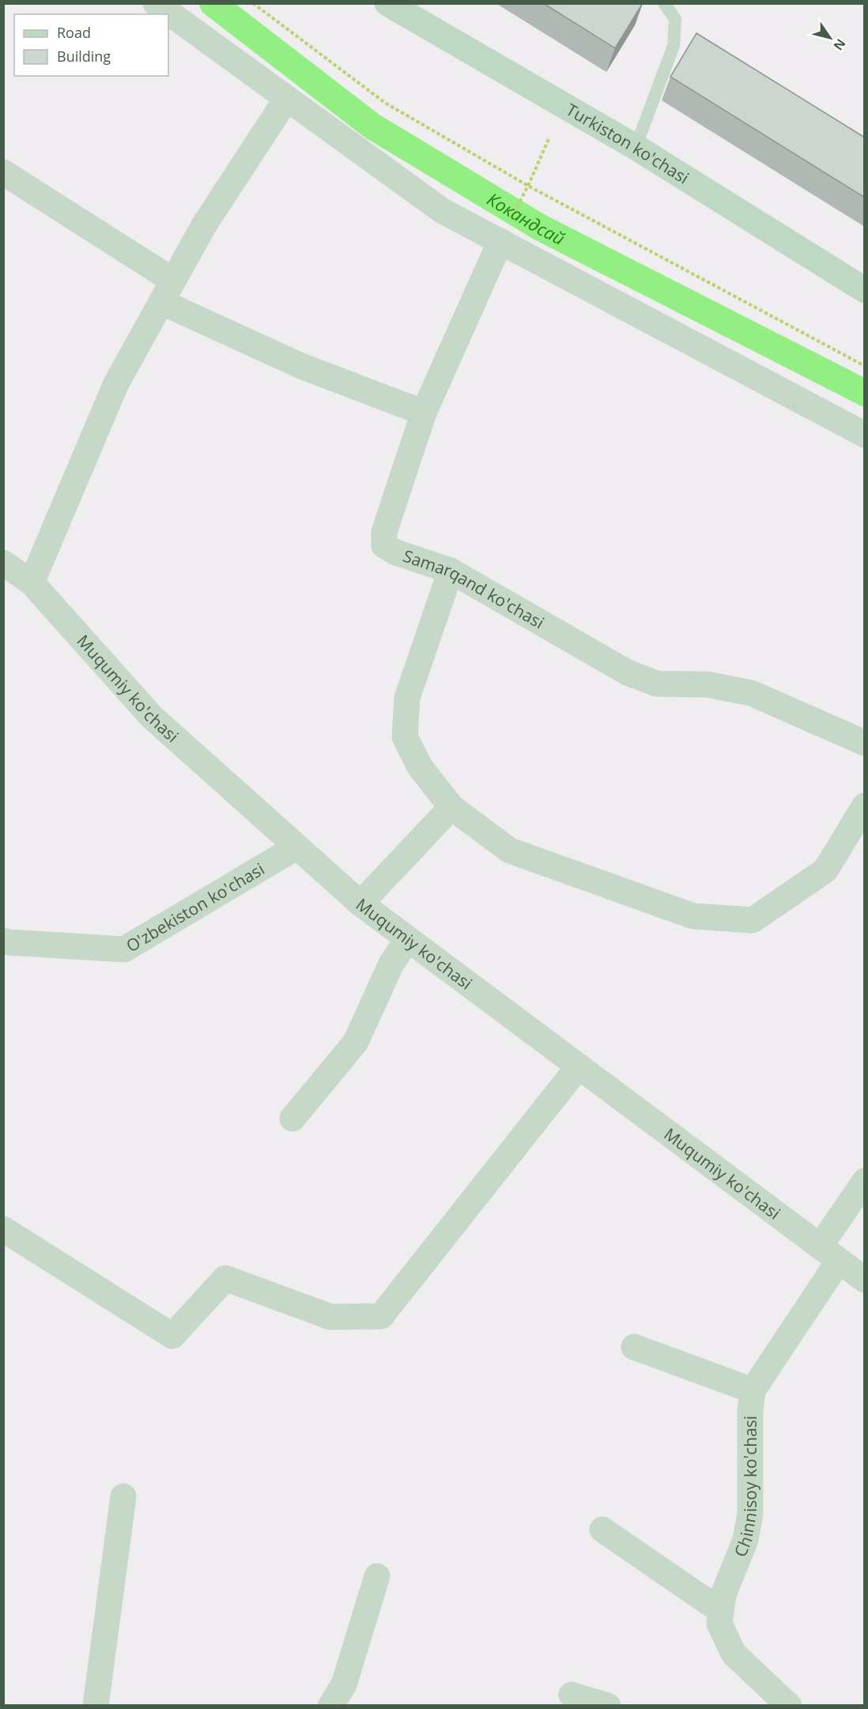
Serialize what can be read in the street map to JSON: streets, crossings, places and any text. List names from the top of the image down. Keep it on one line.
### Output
{"streets":{"main road":["Turkiston ko'chasi"],"street":["Samarqand ko'chasi","Muqumiy ko'chasi","O'zbekiston ko'chasi","Chinnisoy ko'chasi"]},"crossings":[["Muqumiy ko'chasi","O'zbekiston ko'chasi"],["Muqumiy ko'chasi","Chinnisoy ko'chasi"]],"water":["Кокандсай"],"legend":["Road","Building"],"north":"bottom right"}
